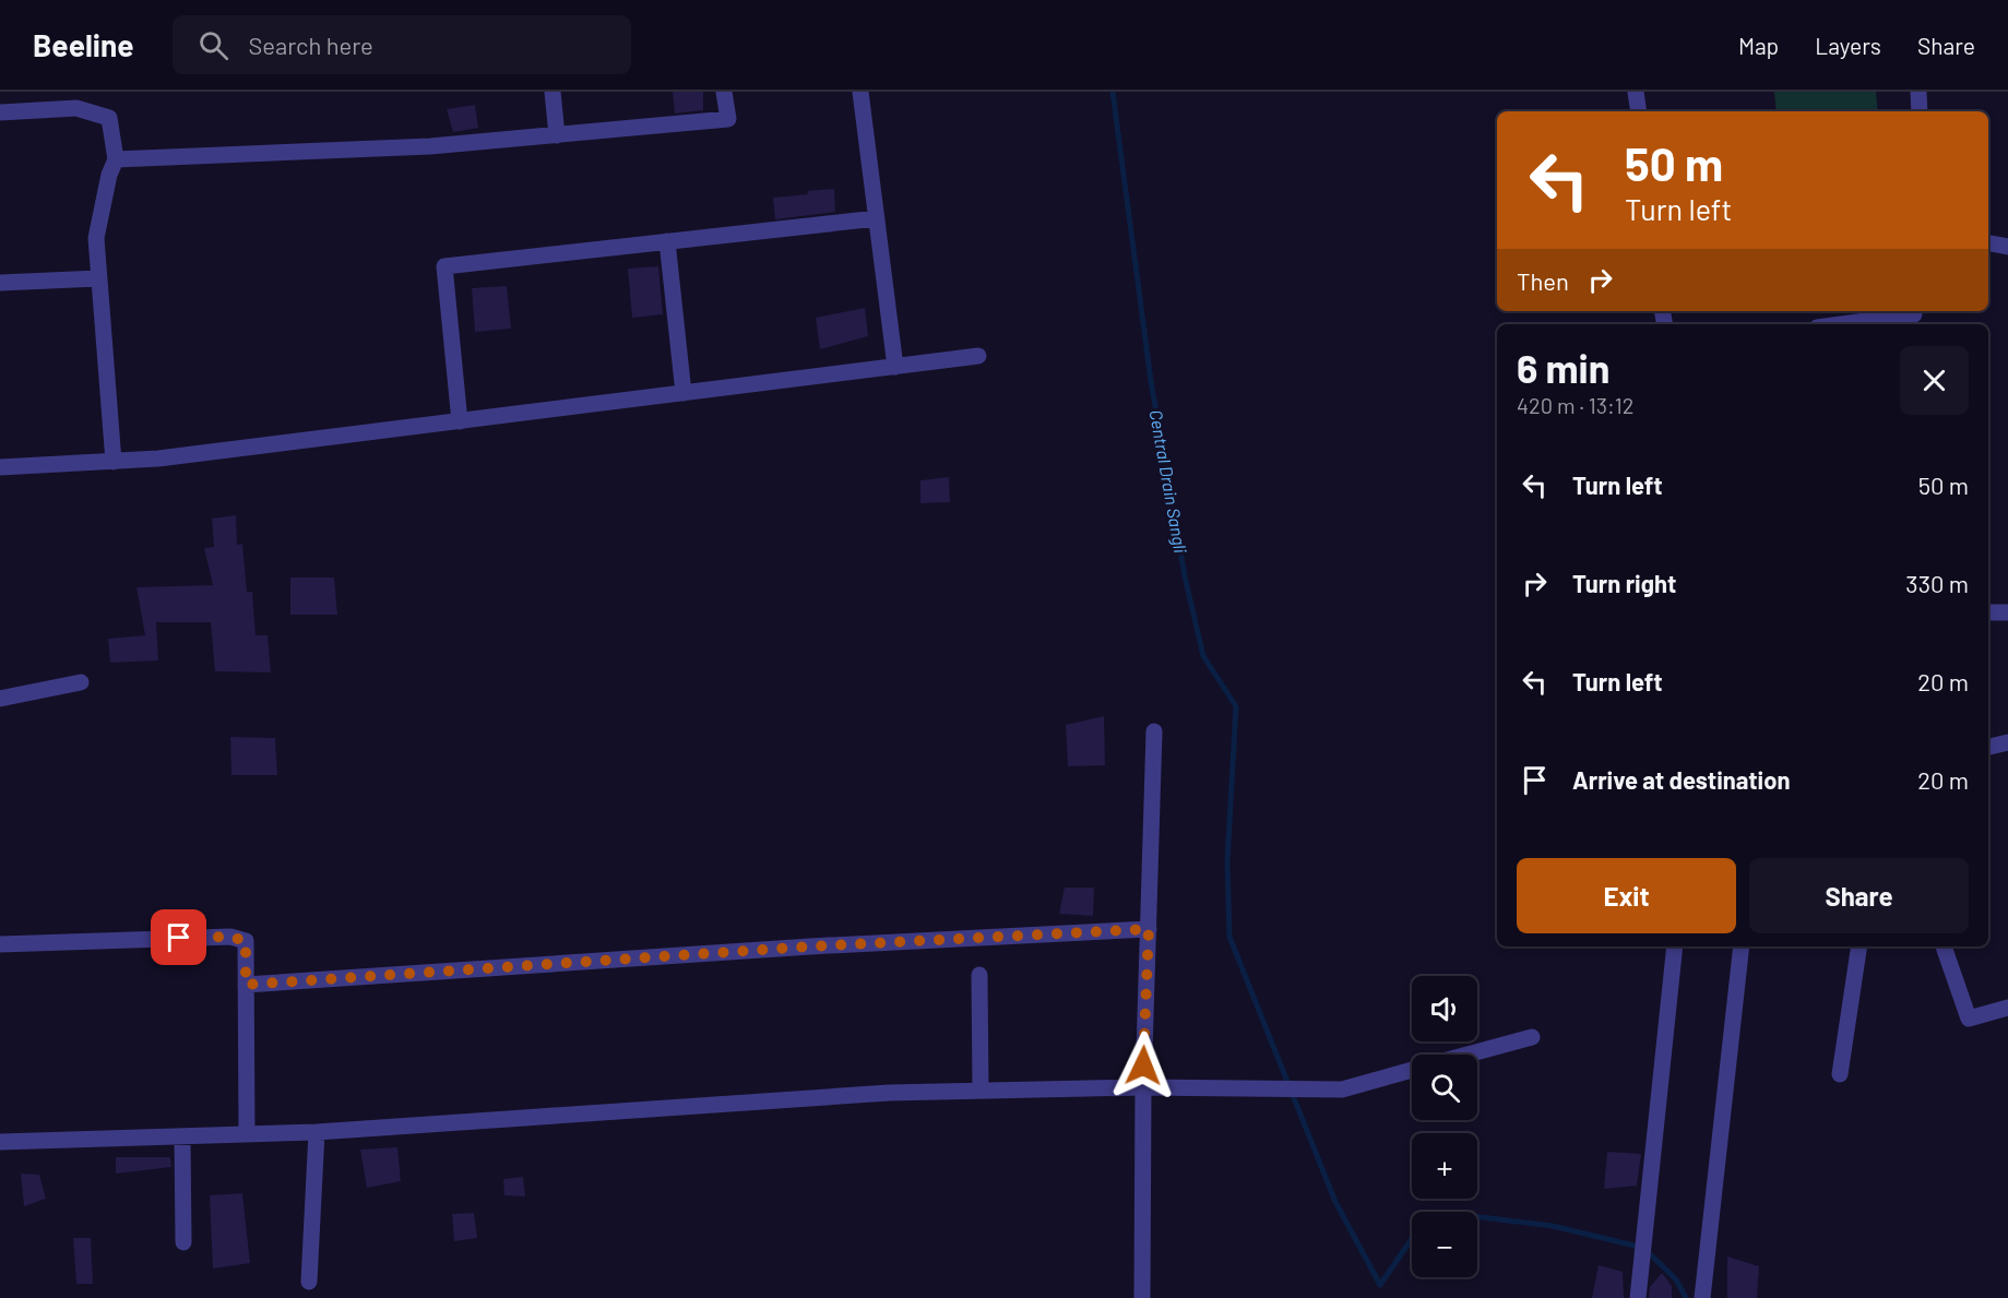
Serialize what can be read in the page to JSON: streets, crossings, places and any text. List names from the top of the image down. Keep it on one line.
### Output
{"water":["Central Drain Sangli"],"page":{"header":"Beeline","search":"Search here","nav":["Map","Layers","Share"],"turn":["50 m","Turn left"],"then":"Then","heading":["6 min","420 m · 13:12"],"list":[{"name":"Turn left","value":"50 m"},{"name":"Turn right","value":"330 m"},{"name":"Turn left","value":"20 m"},{"name":"Arrive at destination","value":"20 m"}],"buttons":["Exit","Share"],"map_buttons":["+","−"]}}
